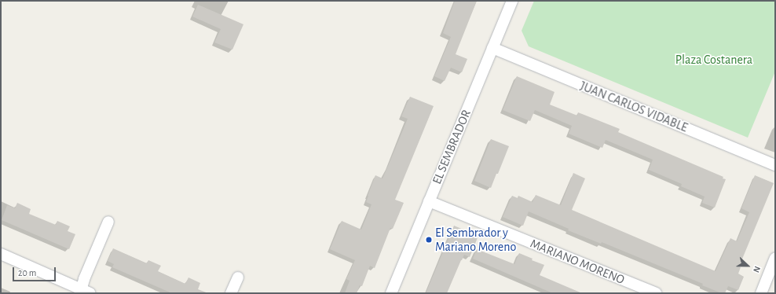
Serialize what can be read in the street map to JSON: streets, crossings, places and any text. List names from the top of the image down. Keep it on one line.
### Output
{"streets":{"street":["JUAN CARLOS VIDABLE","EL SEMBRADOR","MARIANO MORENO"]},"crossings":[["JUAN CARLOS VIDABLE","EL SEMBRADOR"],["EL SEMBRADOR","MARIANO MORENO"]],"parks":["Plaza Costanera"],"places":["El Sembrador y Mariano Moreno"],"scale_bar":"20 m","north":"right"}
